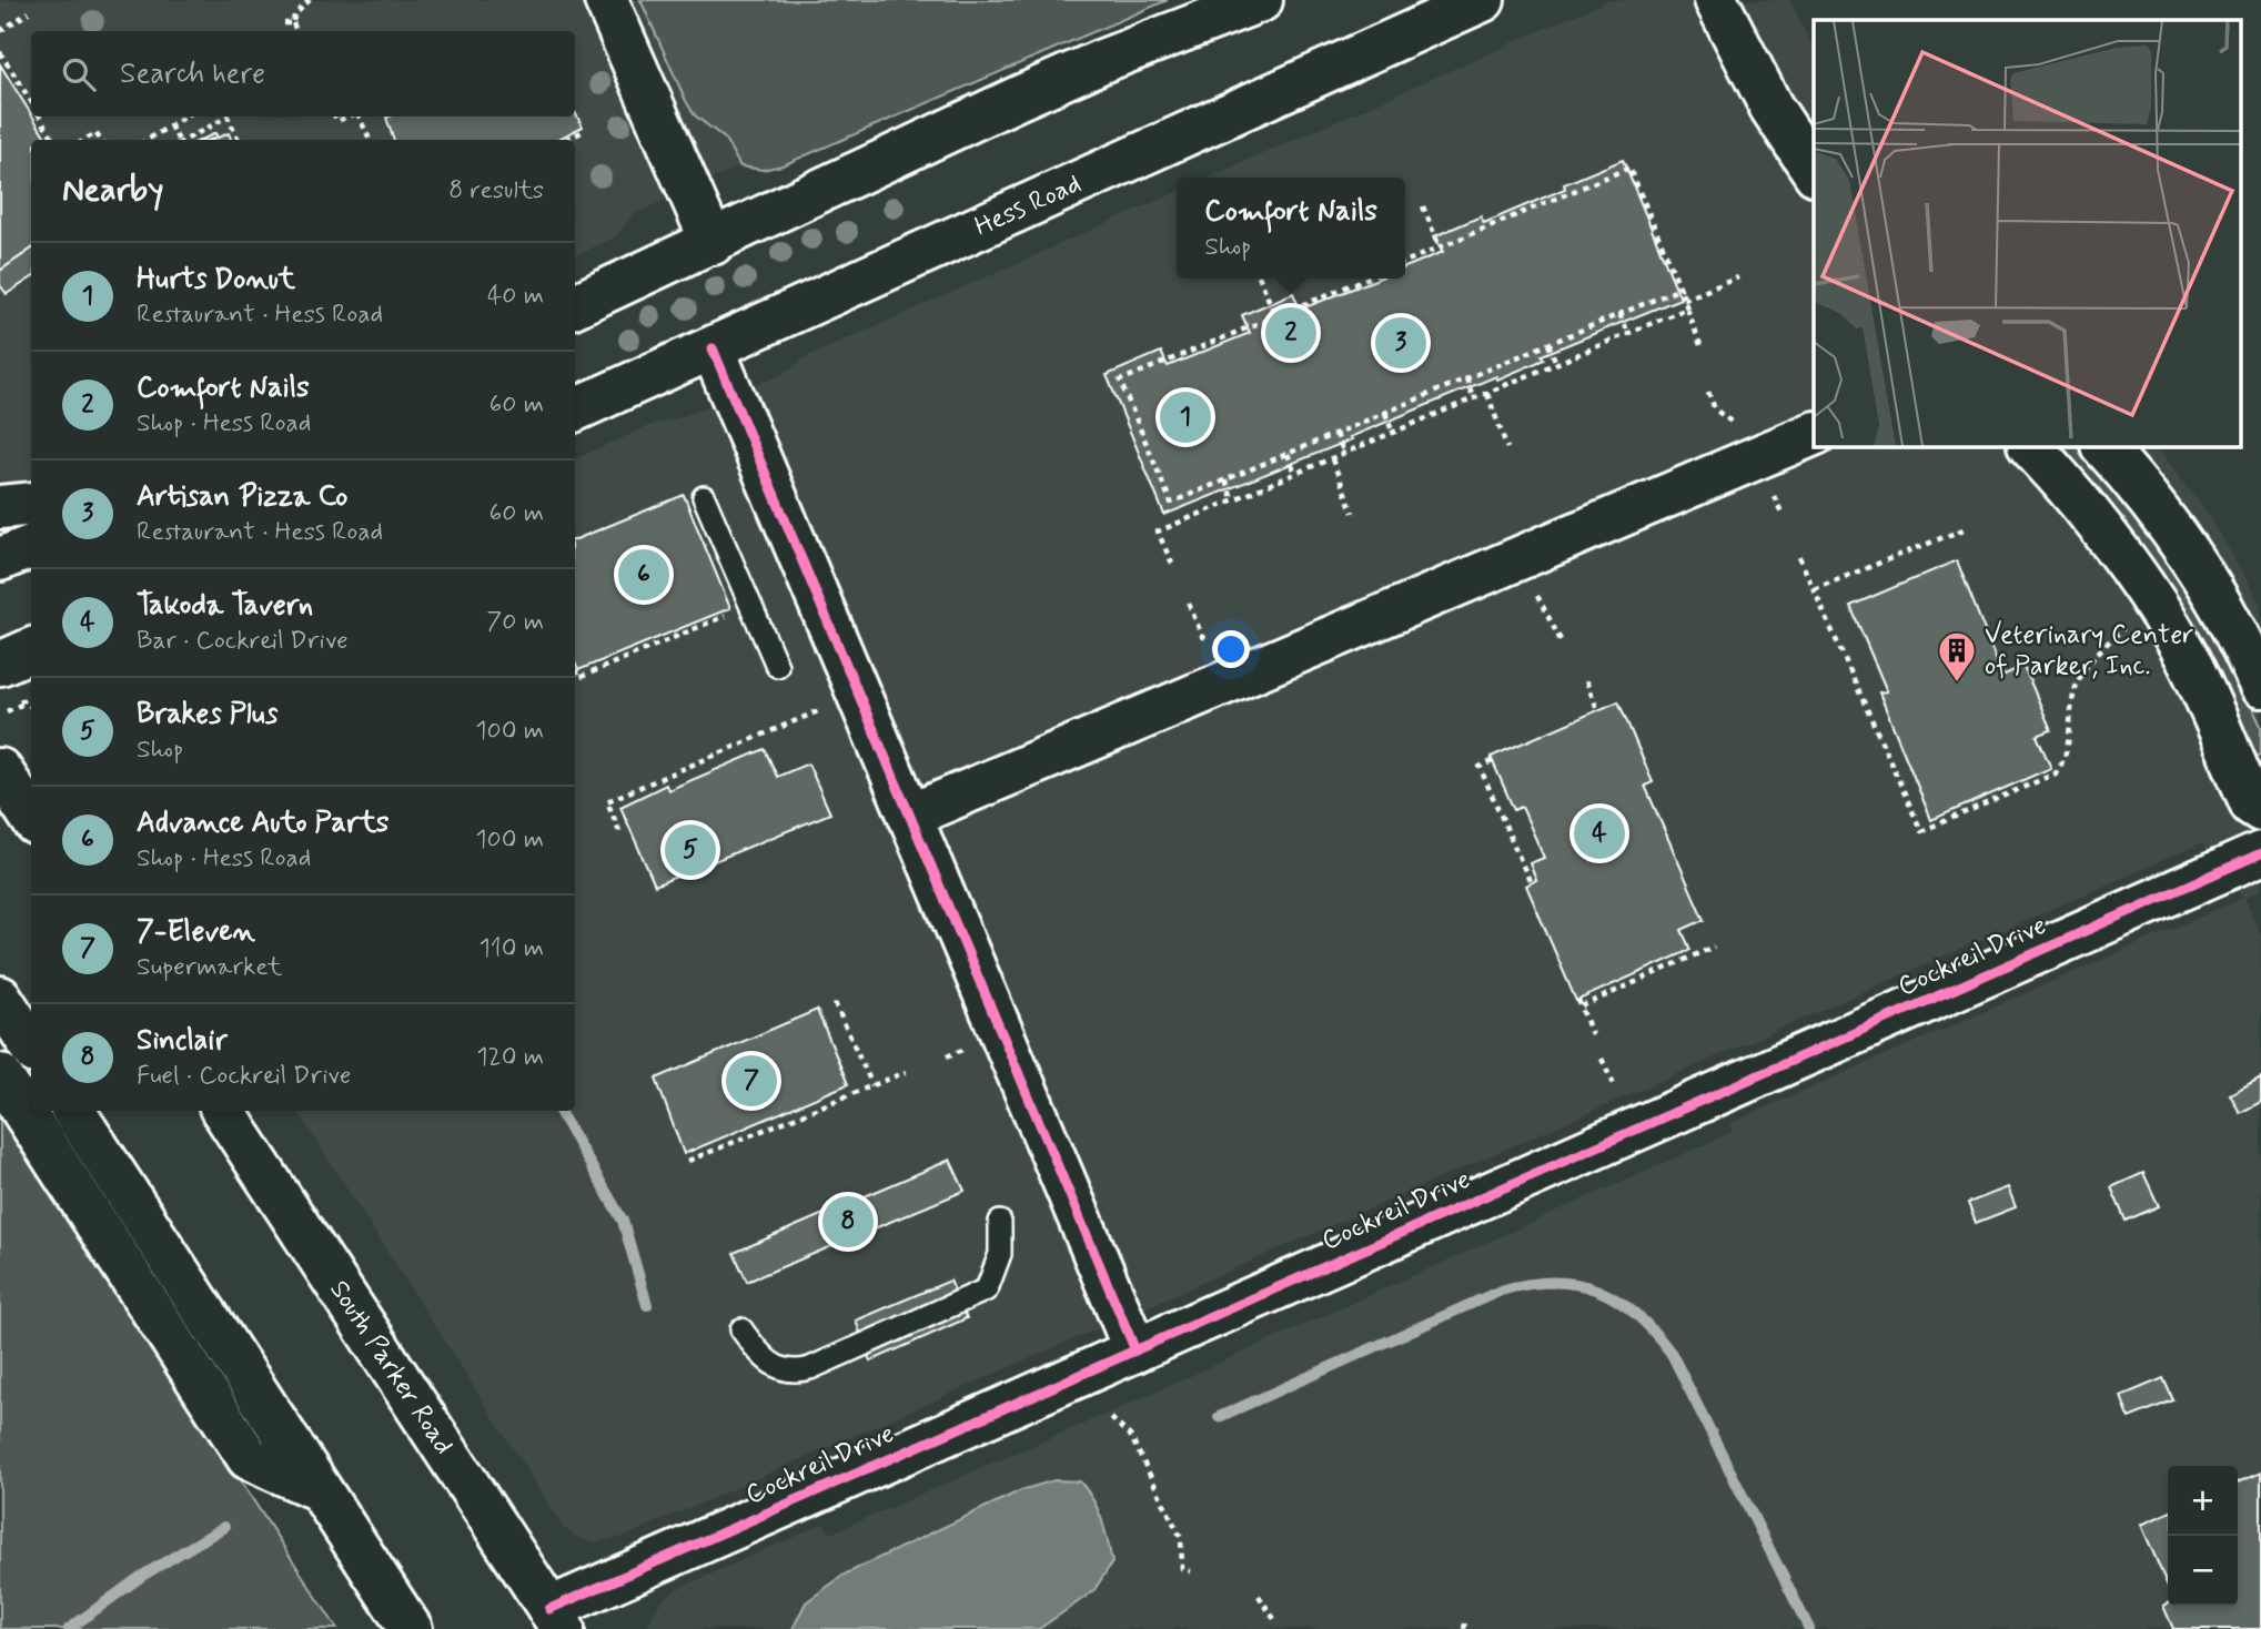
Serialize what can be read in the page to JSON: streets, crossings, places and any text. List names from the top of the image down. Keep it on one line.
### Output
{"streets":{"main road":["Hess Road","Cockreil Drive","South Parker Road"]},"crossings":[["Cockreil Drive","South Parker Road"]],"places":{"building":["Veterinary Center of Parker, Inc."]},"page":{"search":"Search here","heading":["Nearby","8 results"],"popup":["Comfort Nails","Shop"],"list":[{"mark":"1","name":"Hurts Donut","note":"Restaurant · Hess Road","value":"40 m"},{"mark":"2","name":"Comfort Nails","note":"Shop · Hess Road","value":"60 m"},{"mark":"3","name":"Artisan Pizza Co","note":"Restaurant · Hess Road","value":"60 m"},{"mark":"4","name":"Takoda Tavern","note":"Bar · Cockreil Drive","value":"70 m"},{"mark":"5","name":"Brakes Plus","note":"Shop","value":"100 m"},{"mark":"6","name":"Advance Auto Parts","note":"Shop · Hess Road","value":"100 m"},{"mark":"7","name":"7-Eleven","note":"Supermarket","value":"110 m"},{"mark":"8","name":"Sinclair","note":"Fuel · Cockreil Drive","value":"120 m"}],"pins":["2","3","1","6","4","5","7","8"],"map_buttons":["+","−"]}}
